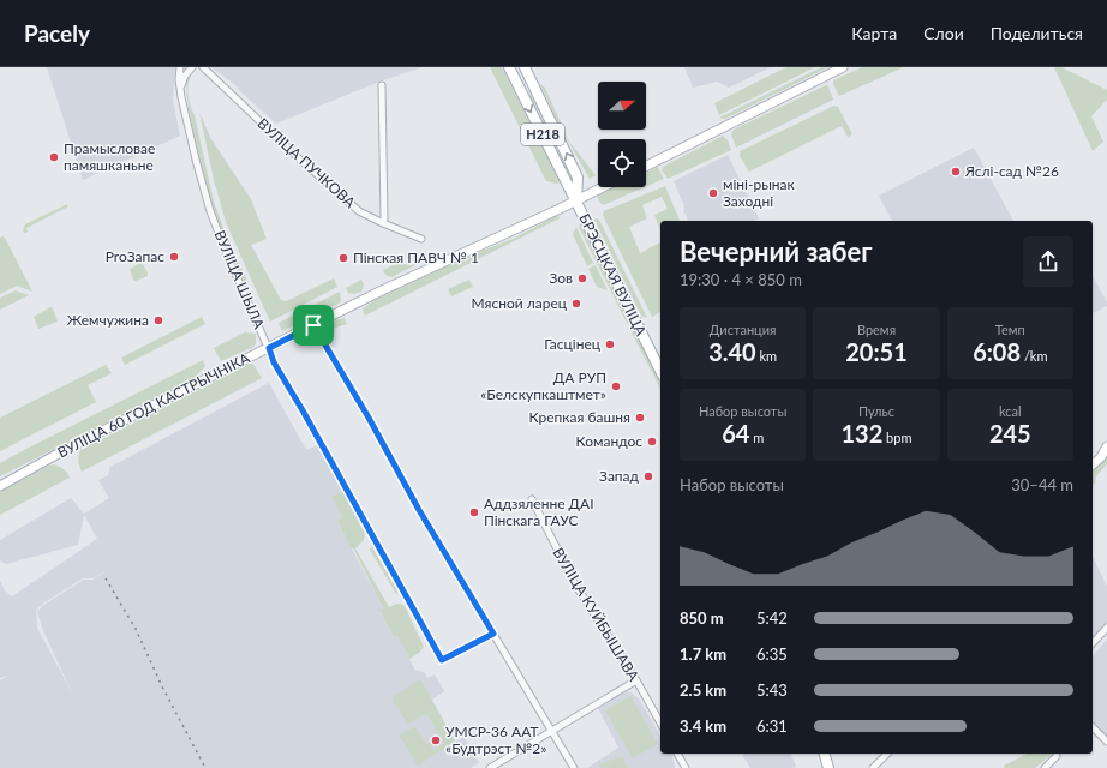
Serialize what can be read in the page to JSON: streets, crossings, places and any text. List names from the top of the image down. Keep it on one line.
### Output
{"streets":{"main road":["Н218","БРЭСЦКАЯ ВУЛІЦА"],"street":["ВУЛІЦА ПУЧКОВА","ВУЛІЦА ШЫЛА","ВУЛІЦА 60 ГОД КАСТРЫЧНІКА","ВУЛІЦА КУЙБЫШАВА"]},"crossings":[["БРЭСЦКАЯ ВУЛІЦА","ВУЛІЦА 60 ГОД КАСТРЫЧНІКА"],["ВУЛІЦА ШЫЛА","ВУЛІЦА 60 ГОД КАСТРЫЧНІКА"]],"places":["Прамысловае памяшканьне","Яслі-сад №26","міні-рынак Заходні","ProЗапас","Пінская ПАВЧ № 1","Зов","Мясной ларец","Жемчужина","Гасцінец","ДА РУП «Белскупкаштмет»","Крепкая башня","Командос","Запад","Аддзяленне ДАІ Пінскага ГАУС","УМСР-36 ААТ «Будтрэст №2»"],"north":"right","page":{"header":"Pacely","nav":["Карта","Слои","Поделиться"],"heading":["Вечерний забег","19:30 · 4 × 850 m"],"stats":[["Дистанция","3.40 km"],["Время","20:51"],["Темп","6:08 /km"],["Набор высоты","64 m"],["Пульс","132 bpm"],["kcal","245"]],"chart":["Набор высоты","30–44 m"],"list":[{"name":"850 m","note":"5:42"},{"name":"1.7 km","note":"6:35"},{"name":"2.5 km","note":"5:43"},{"name":"3.4 km","note":"6:31"}]}}
